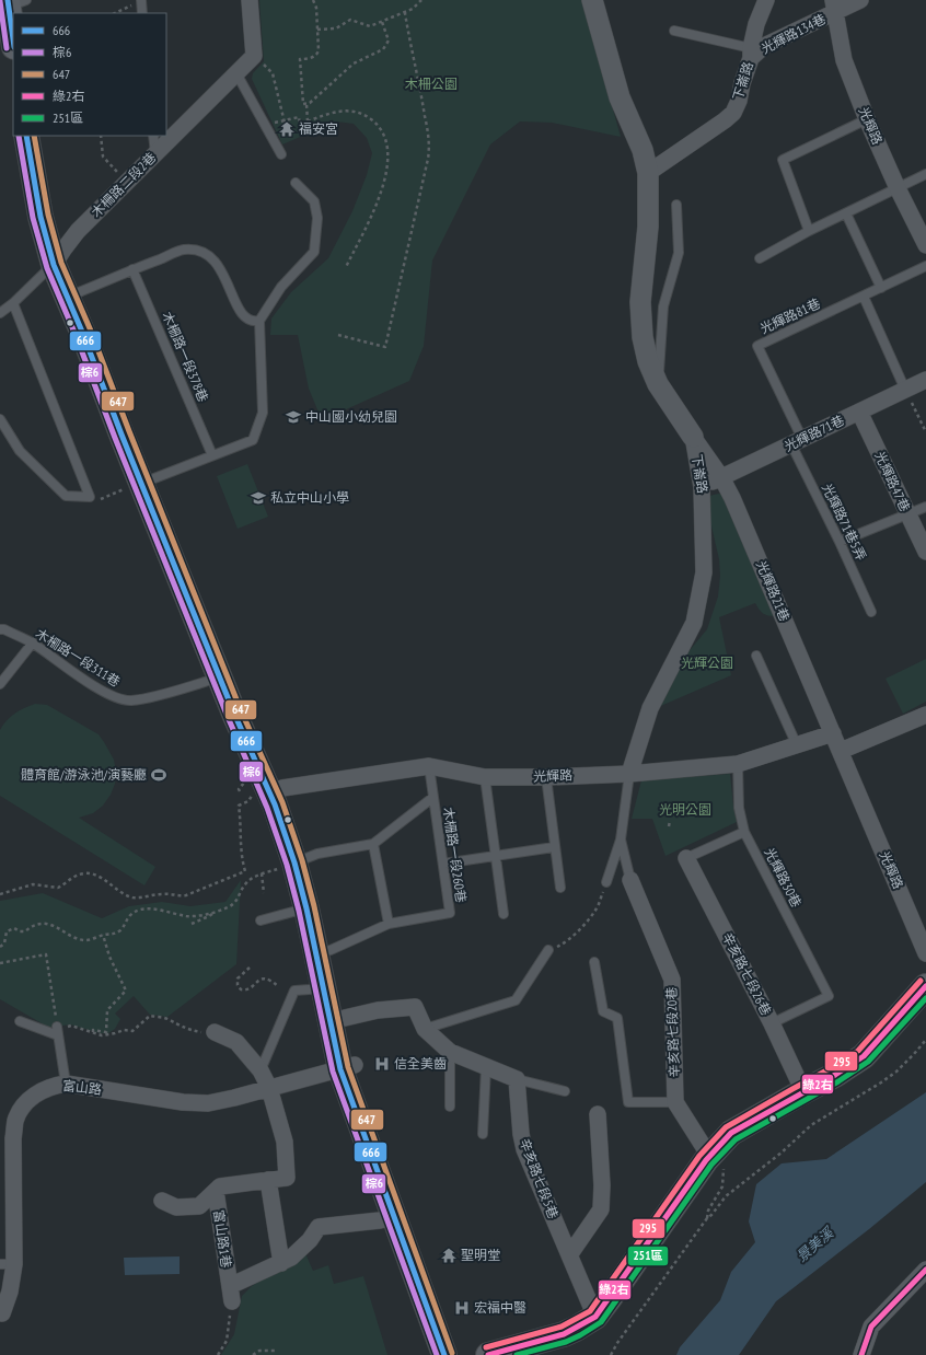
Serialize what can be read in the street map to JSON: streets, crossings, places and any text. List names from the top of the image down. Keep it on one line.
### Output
{"streets":{"street":["光輝路134巷","下崙路","光輝路","木柵路二段2巷","光輝路71巷","光輝路47巷","光輝路21巷","辛亥路七段26巷","辛亥路七段20巷","富山路","辛亥路七段5巷","富山路1巷"],"lane":["光輝路81巷","木柵路一段378巷","光輝路71巷5弄","木柵路一段311巷","木柵路一段260巷","光輝路30巷"]},"crossings":[["光輝路134巷","下崙路"],["光輝路134巷","光輝路"],["下崙路","光輝路"],["下崙路","光輝路71巷"],["下崙路","光輝路21巷"],["光輝路","光輝路21巷"],["光輝路","木柵路一段260巷"],["光輝路","光輝路30巷"],["光輝路81巷","光輝路71巷"],["光輝路81巷","光輝路71巷5弄"],["光輝路71巷","光輝路47巷"],["光輝路71巷","光輝路71巷5弄"],["光輝路71巷","光輝路21巷"],["光輝路30巷","辛亥路七段26巷"],["富山路","富山路1巷"]],"water":["景美溪"],"parks":["木柵公園","光輝公園","光明公園"],"places":{"temple":["福安宮","聖明堂"],"school or university":["中山國小幼兒園","私立中山小學"],"sports":["體育館/游泳池/演藝廳"],"hospital":["信全美齒","宏福中醫"]},"lines":["transit line 666","transit line 棕6","transit line 647","transit line 295","transit line 綠2右","transit line 251區"],"legend":["666","棕6","647","綠2右","251區"]}
